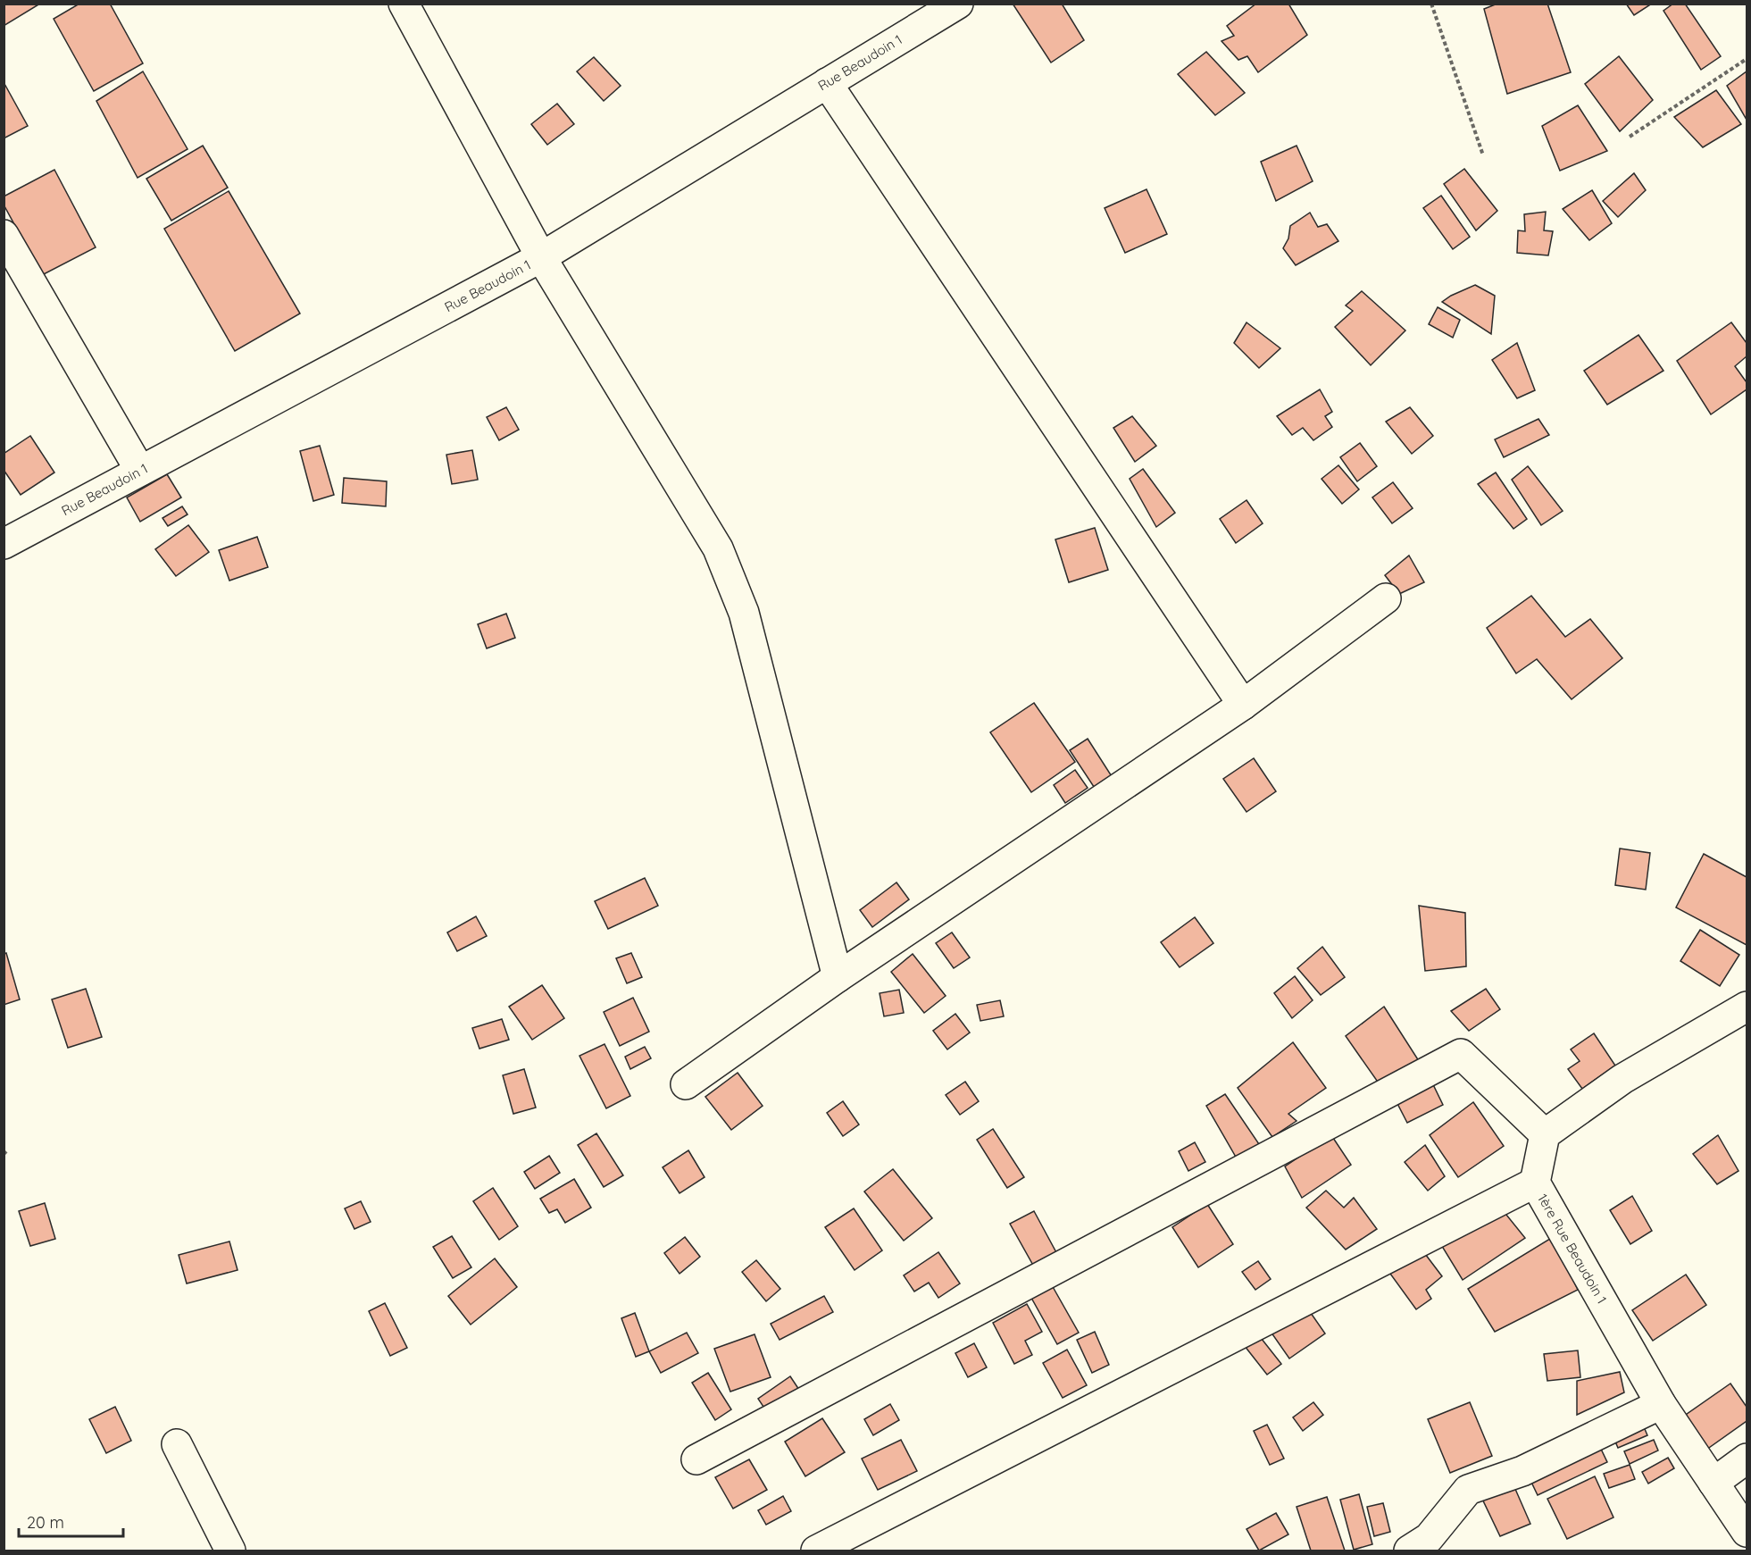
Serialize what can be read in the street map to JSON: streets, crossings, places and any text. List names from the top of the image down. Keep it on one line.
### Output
{"streets":{"street":["Rue Beaudoin 1","1ère Rue Beaudoin 1"]},"scale_bar":"20 m"}
